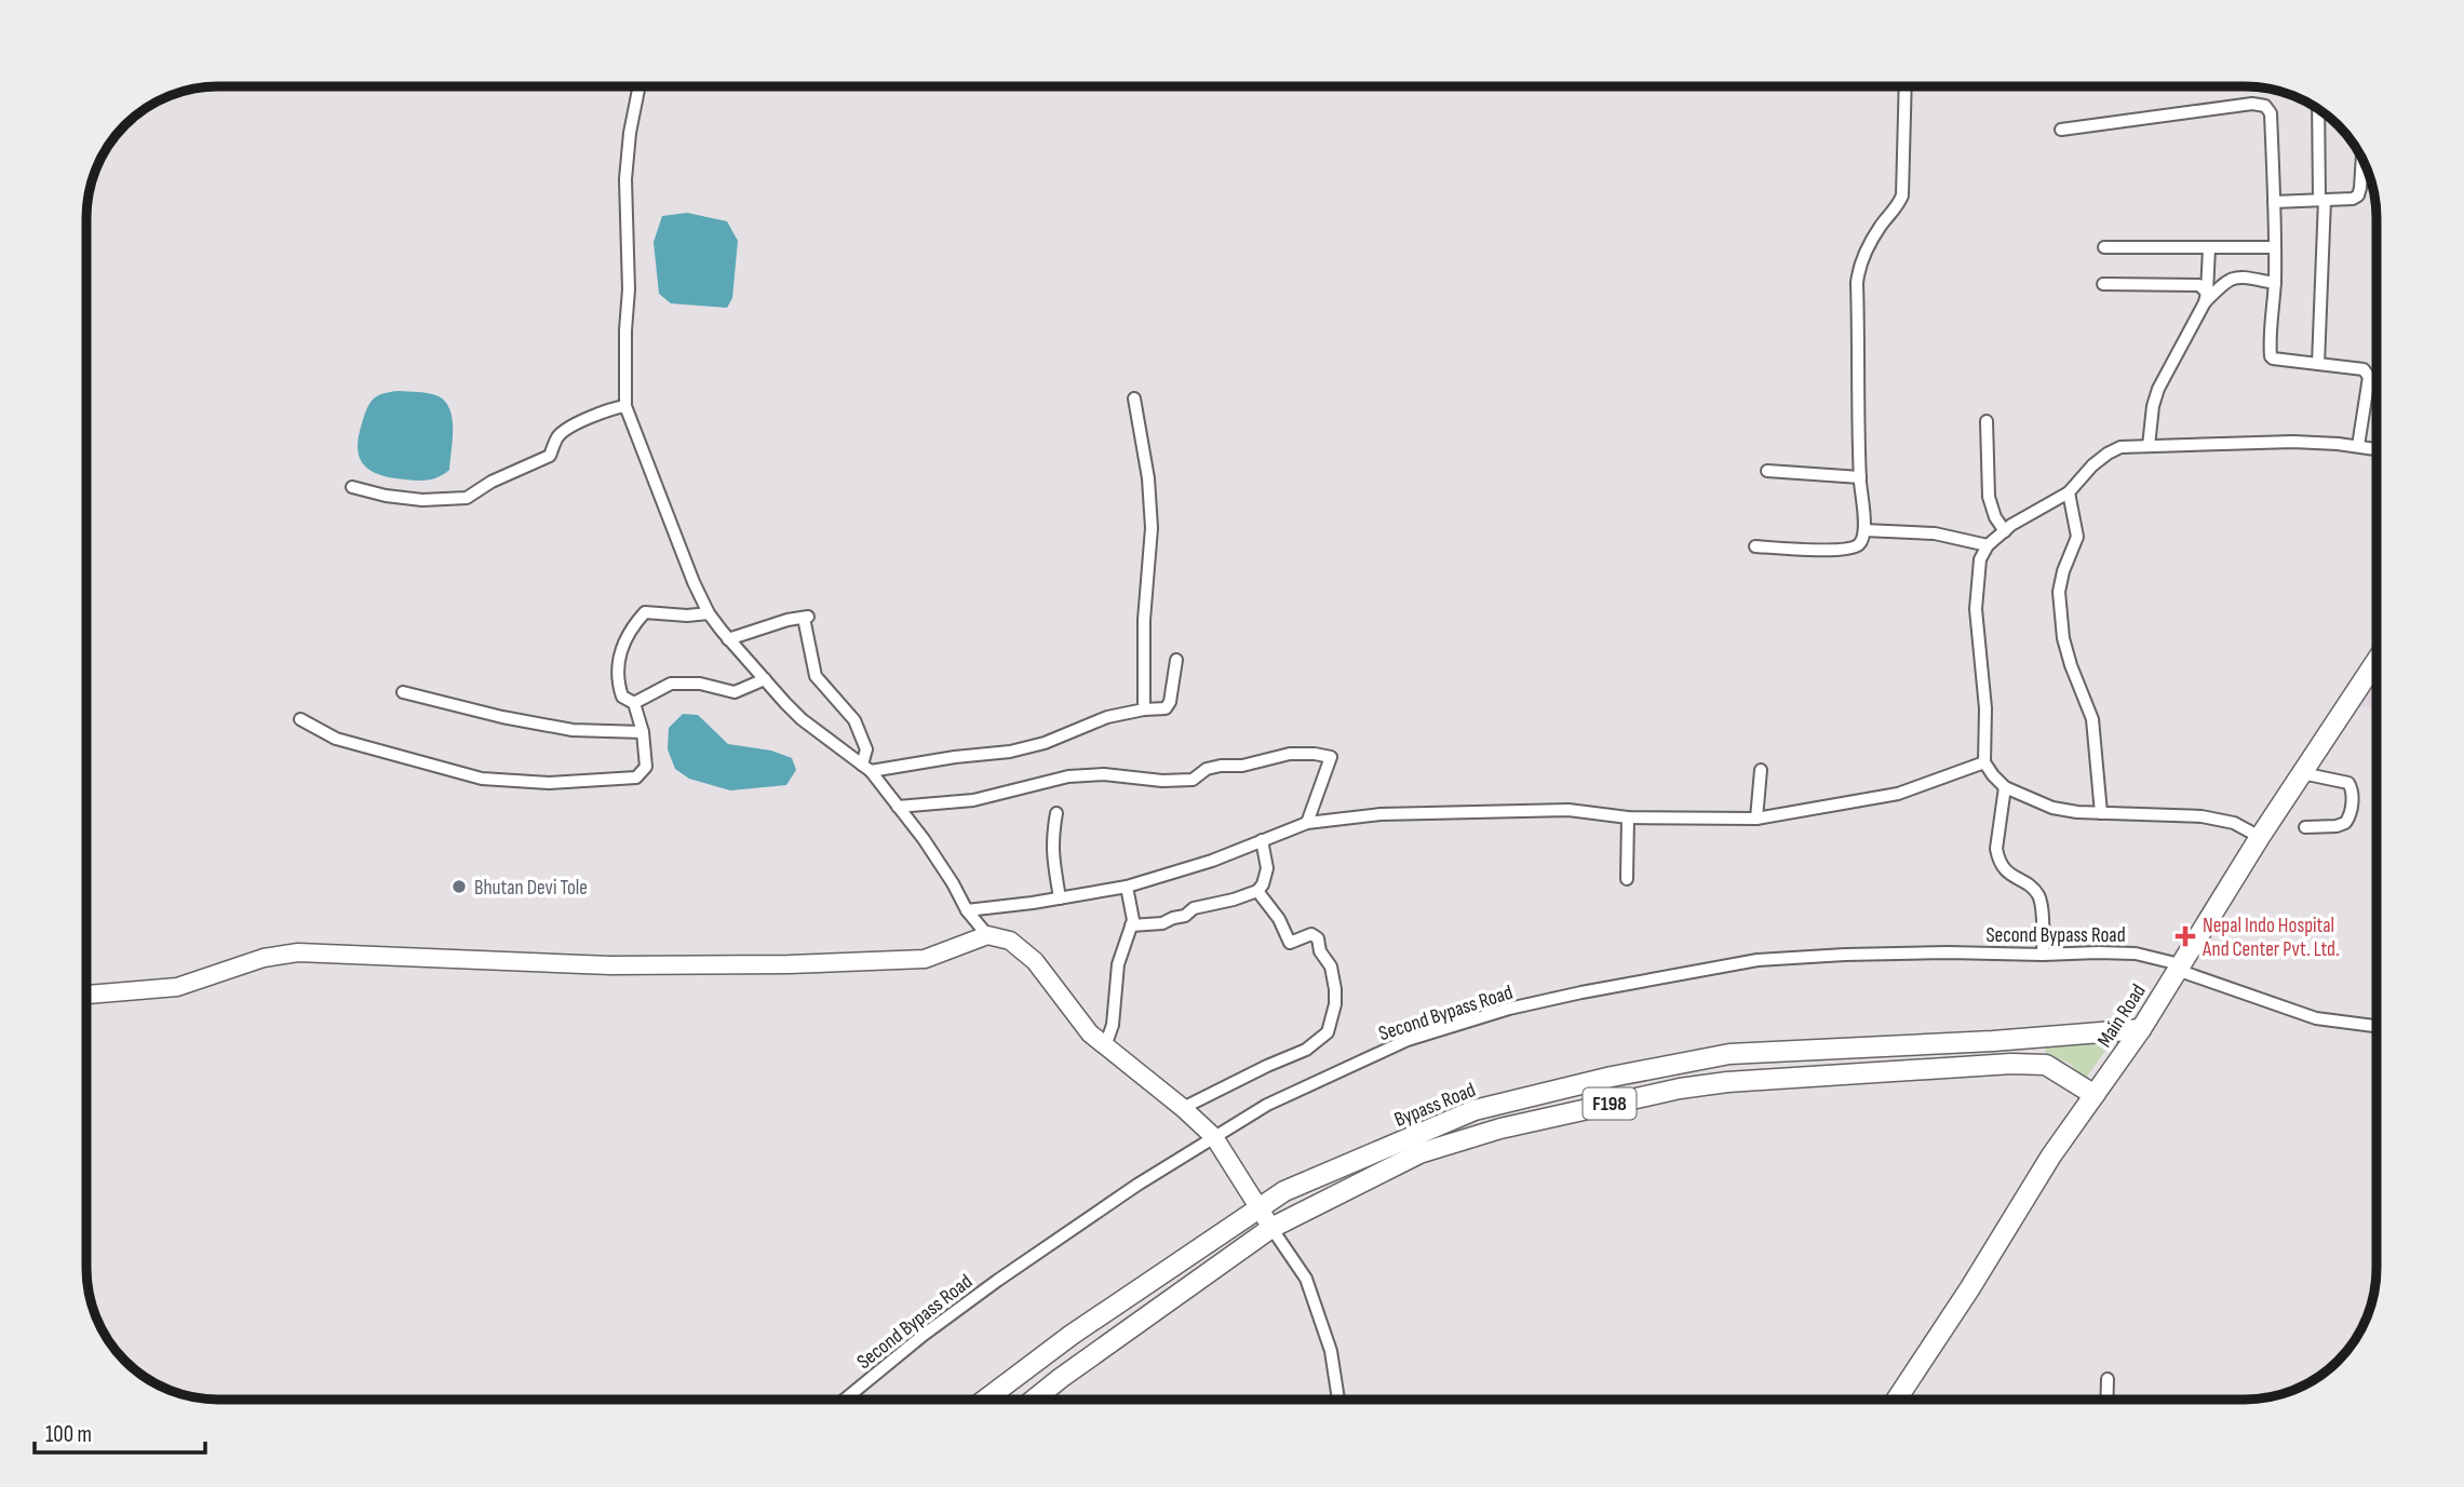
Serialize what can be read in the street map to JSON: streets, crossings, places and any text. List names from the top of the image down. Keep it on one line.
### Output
{"streets":{"main road":["Main Road","Bypass Road","F198"],"street":["Second Bypass Road"]},"crossings":[["Second Bypass Road","Main Road"],["Main Road","F198"],["Bypass Road","F198"]],"places":{"other":["Bhutan Devi Tole"],"health":["Nepal Indo Hospital And Center Pvt. Ltd."]},"scale_bar":"100 m"}
